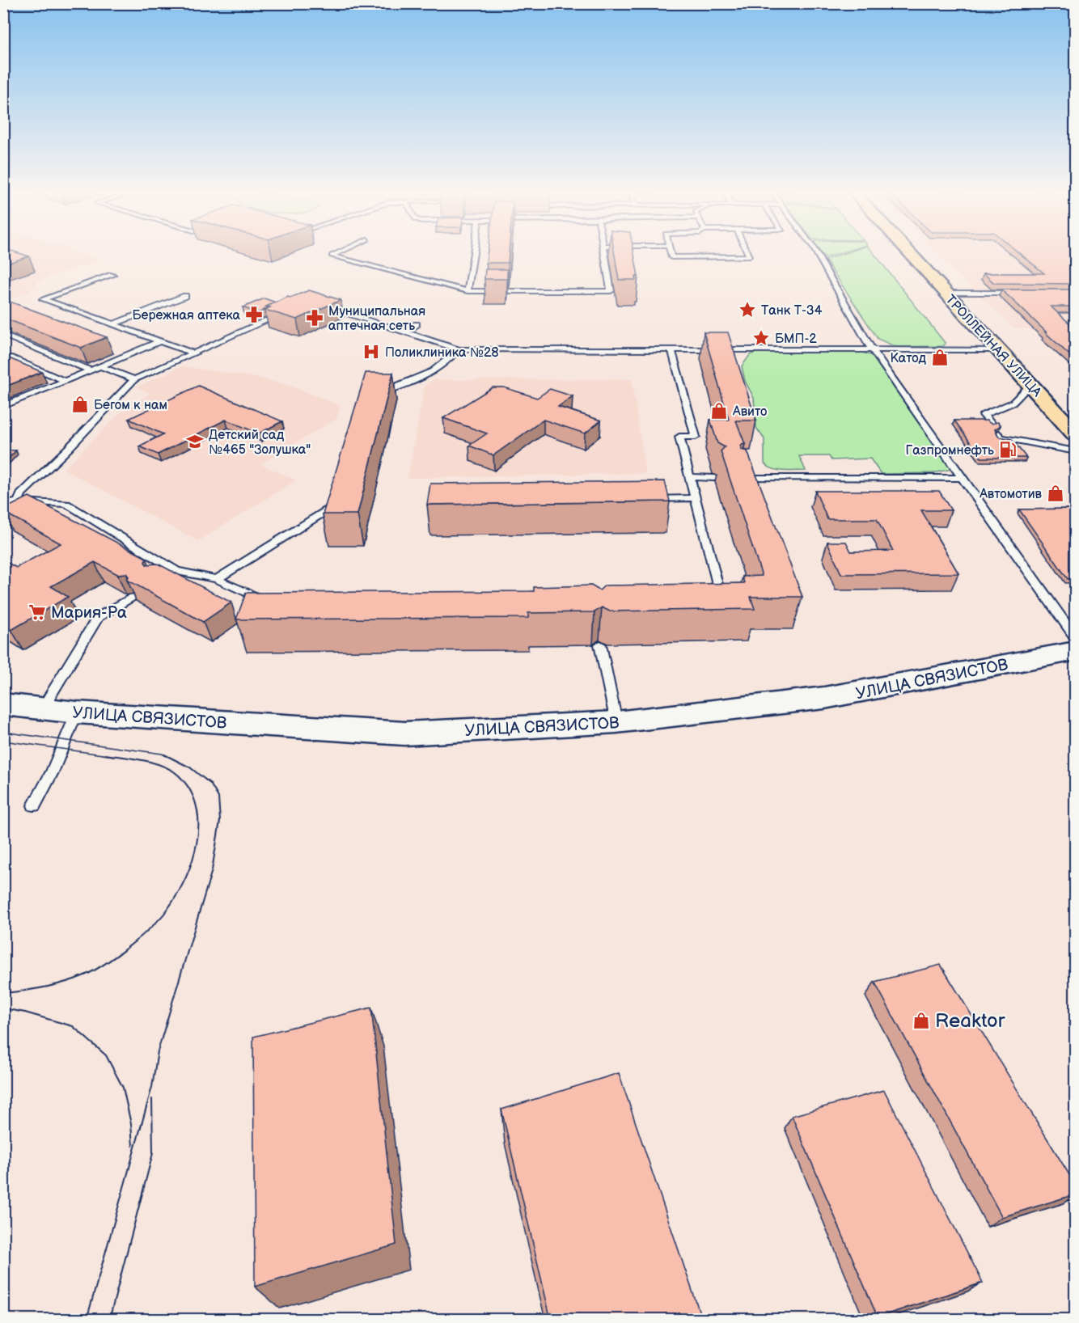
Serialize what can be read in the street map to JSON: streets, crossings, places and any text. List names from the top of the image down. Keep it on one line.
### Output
{"streets":{"main road":["ТРОЛЛЕЙНАЯ УЛИЦА","УЛИЦА СВЯЗИСТОВ"]},"places":{"place":["Танк Т-34","БМП-2"],"pharmacy":["Бережная аптека","Муниципальная аптечная сеть"],"hospital":["Поликлиника №28"],"shop":["Катод","Бегом к нам","Авито","Автомотив","Reaktor"],"school or university":["Детский сад №465 \"Золушка\""],"fuel station":["Газпромнефть"],"supermarket":["Мария-Ра"]}}
